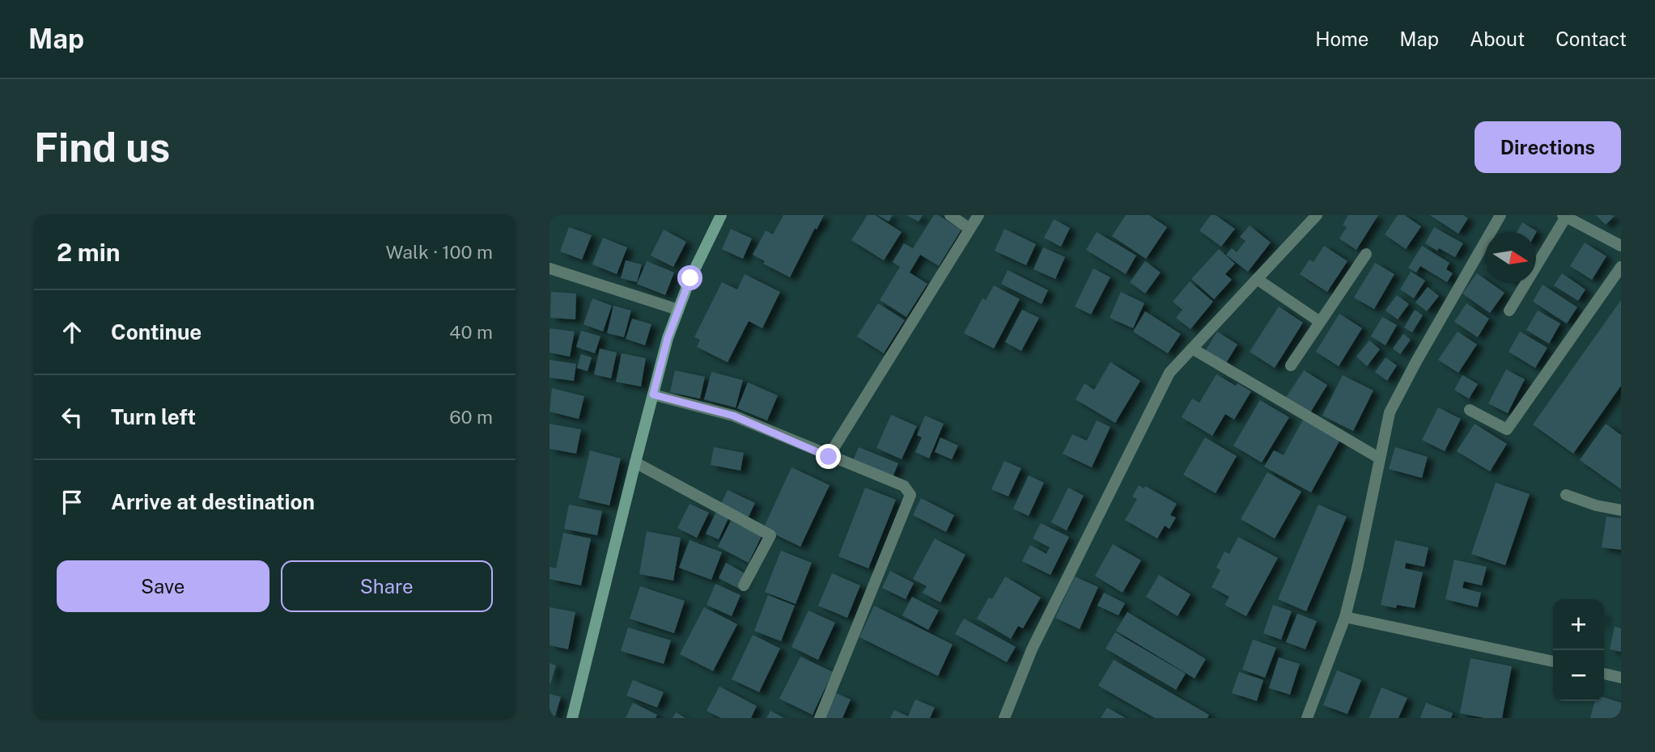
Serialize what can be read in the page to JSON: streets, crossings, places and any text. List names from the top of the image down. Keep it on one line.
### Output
{"north":"right","page":{"header":"Map","nav":["Home","Map","About","Contact"],"buttons":["Directions",["Save","Share"]],"title":"Find us","heading":["2 min","Walk · 100 m"],"list":[["Continue","40 m"],["Turn left","60 m"],"Arrive at destination"],"map_buttons":["+","−"]}}
